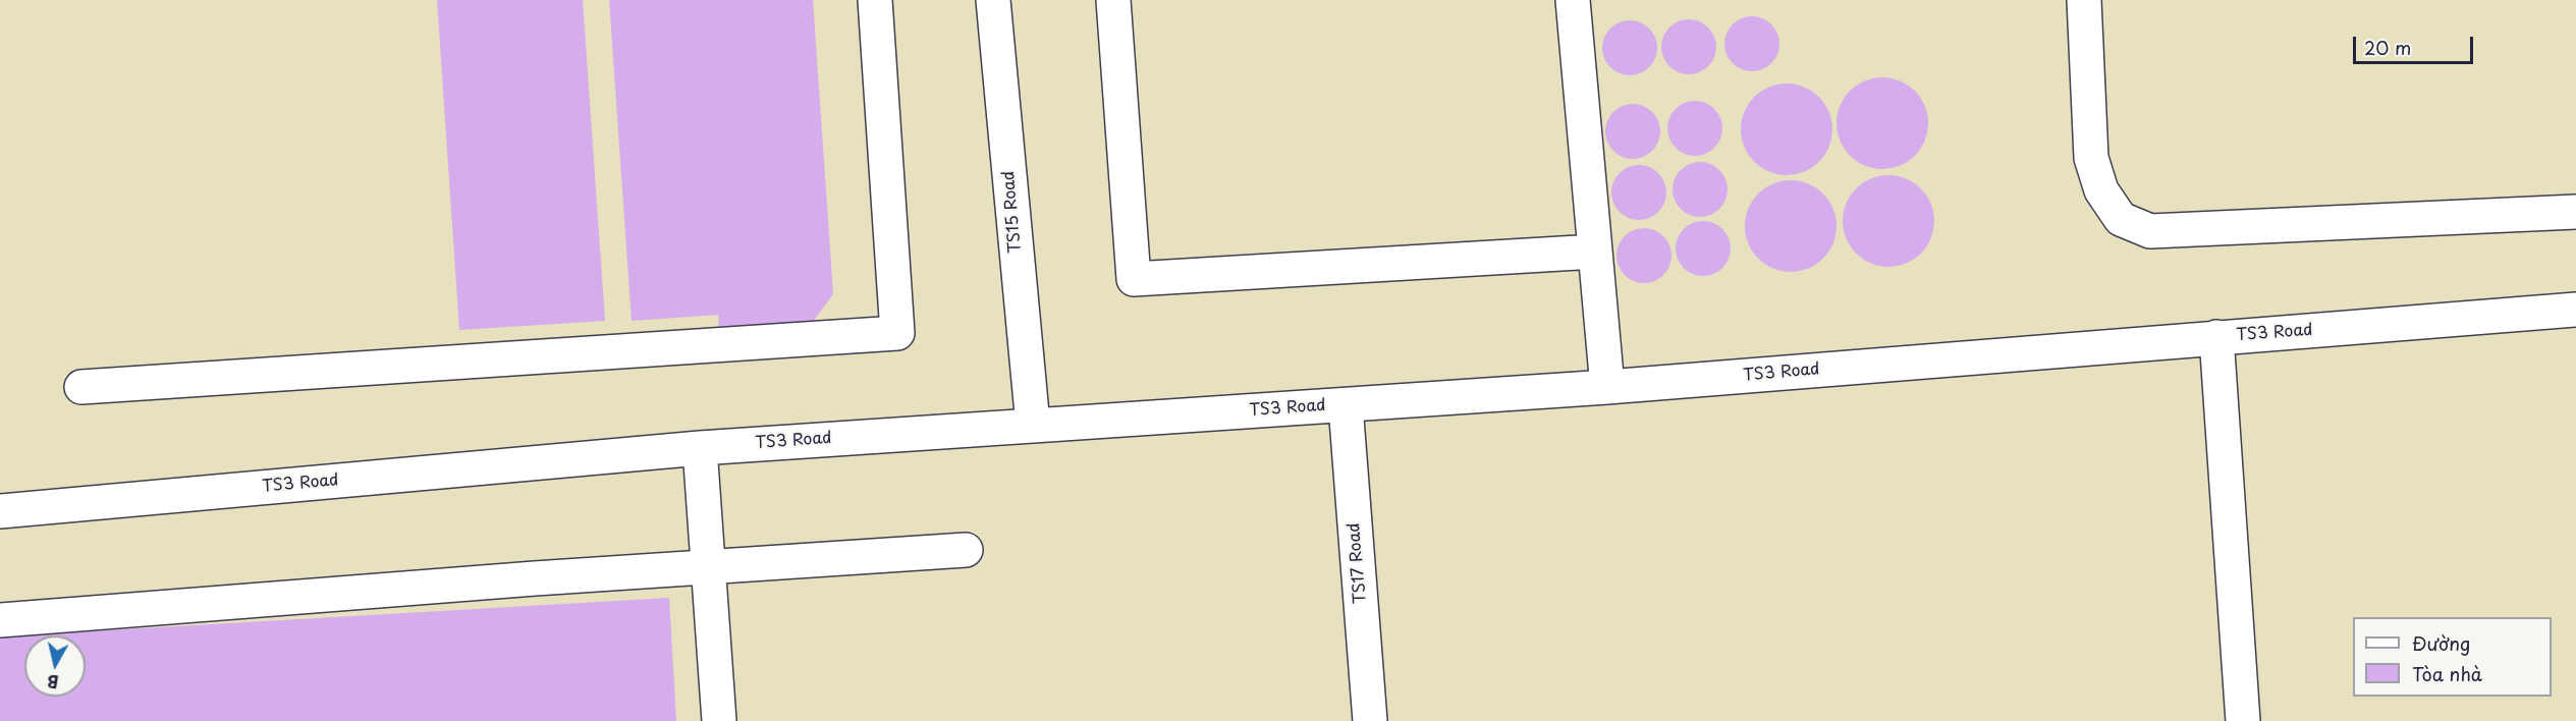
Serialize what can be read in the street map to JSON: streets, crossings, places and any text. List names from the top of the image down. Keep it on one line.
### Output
{"streets":{"street":["TS15 Road","TS3 Road","TS17 Road"]},"crossings":[["TS15 Road","TS3 Road"],["TS3 Road","TS17 Road"]],"legend":["Đường","Tòa nhà"],"scale_bar":"20 m","north":"bottom"}
